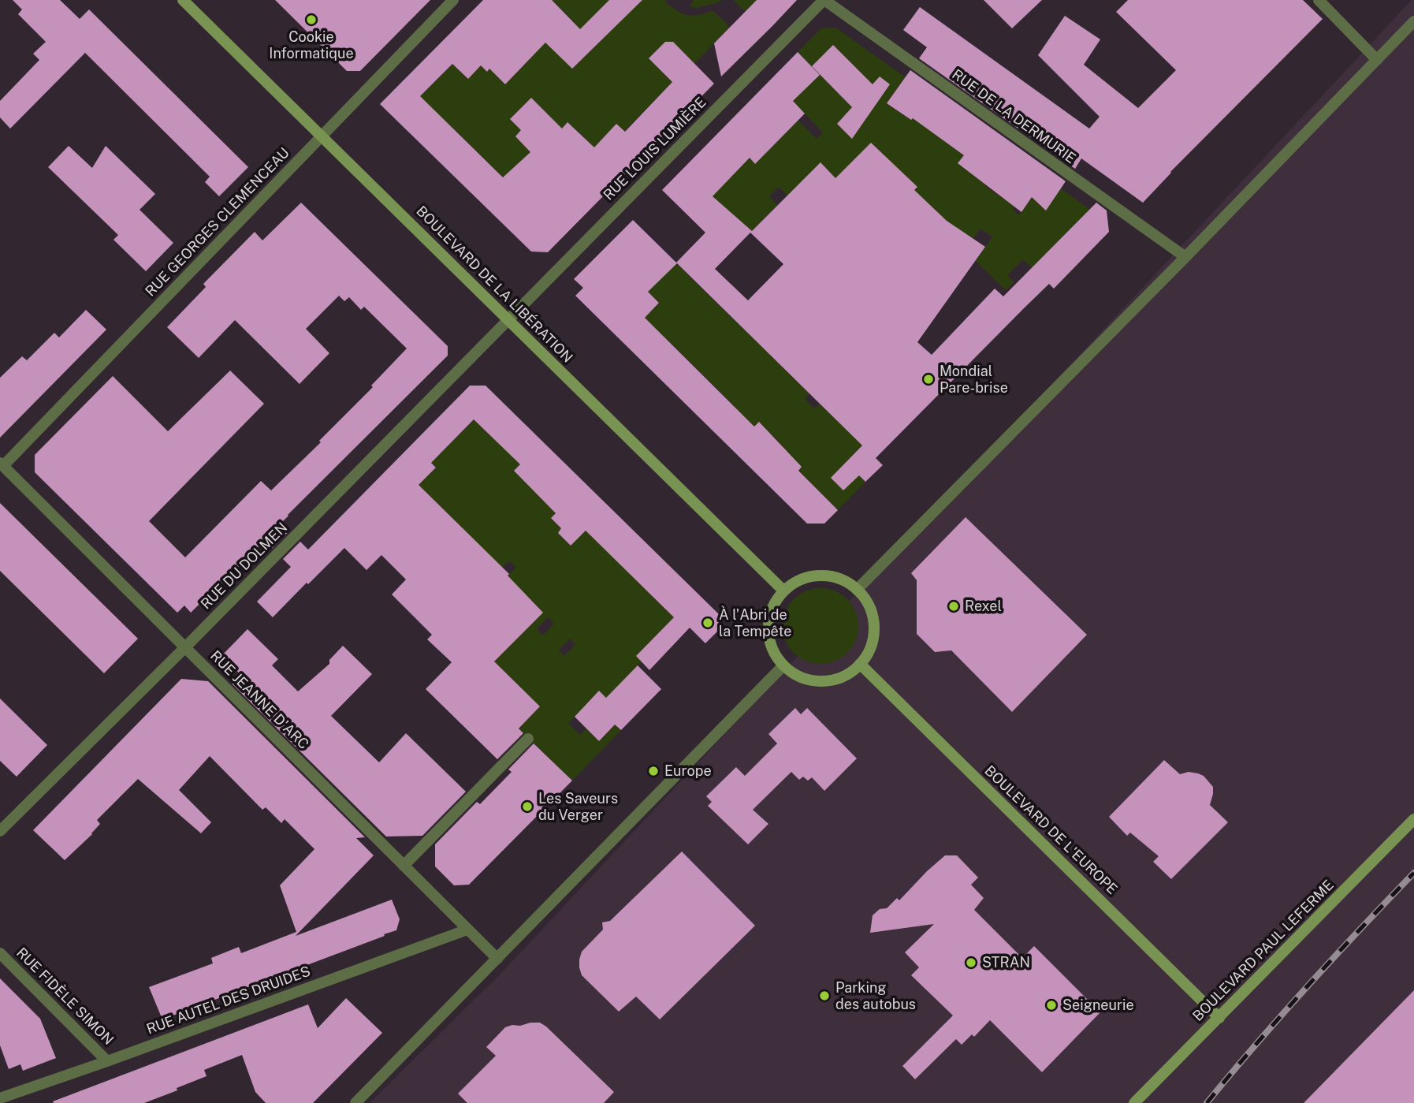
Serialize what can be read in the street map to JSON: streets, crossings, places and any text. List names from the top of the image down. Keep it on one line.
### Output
{"streets":{"main road":["BOULEVARD DE LA LIBÉRATION","BOULEVARD DE L'EUROPE","BOULEVARD PAUL LEFERME"],"street":["RUE DE LA DERMURIE","RUE LOUIS LUMIÈRE","RUE GEORGES CLEMENCEAU","RUE DU DOLMEN","RUE JEANNE D'ARC","RUE FIDÈLE SIMON","RUE AUTEL DES DRUIDES"]},"crossings":[["RUE DE LA DERMURIE","RUE LOUIS LUMIÈRE"],["RUE LOUIS LUMIÈRE","BOULEVARD DE LA LIBÉRATION"],["RUE LOUIS LUMIÈRE","RUE DU DOLMEN"],["RUE GEORGES CLEMENCEAU","BOULEVARD DE LA LIBÉRATION"],["RUE GEORGES CLEMENCEAU","RUE JEANNE D'ARC"],["BOULEVARD DE LA LIBÉRATION","RUE DU DOLMEN"],["BOULEVARD DE LA LIBÉRATION","BOULEVARD DE L'EUROPE"],["RUE DU DOLMEN","RUE JEANNE D'ARC"],["RUE JEANNE D'ARC","RUE AUTEL DES DRUIDES"],["BOULEVARD DE L'EUROPE","BOULEVARD PAUL LEFERME"],["RUE FIDÈLE SIMON","RUE AUTEL DES DRUIDES"]],"places":["Cookie Informatique","Mondial Pare-brise","Rexel","À l'Abri de la Tempête","Europe","Les Saveurs du Verger","STRAN","Parking des autobus","Seigneurie"]}
